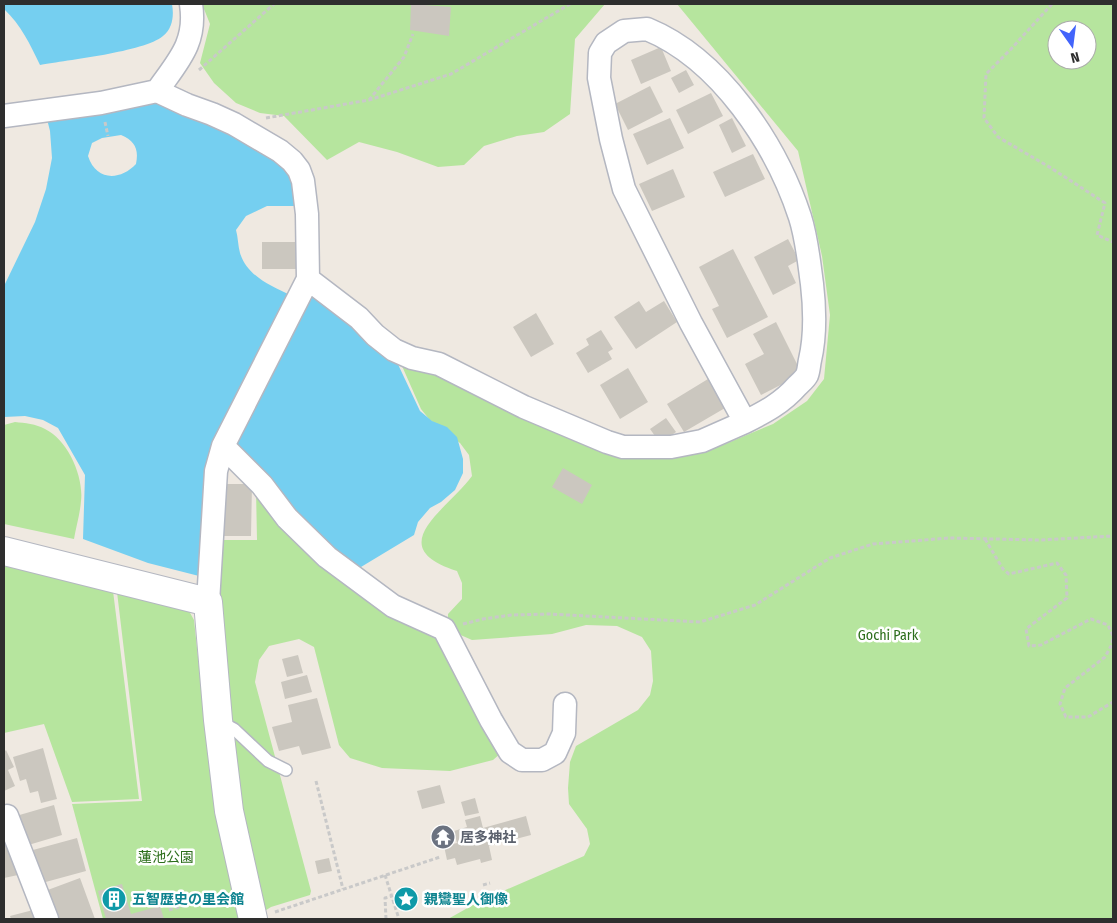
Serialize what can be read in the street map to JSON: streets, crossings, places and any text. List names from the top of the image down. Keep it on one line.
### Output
{"parks":["Gochi Park","蓮池公園"],"places":{"temple":["居多神社"],"building":["五智歴史の里会館"],"place":["親鸞聖人御像"]},"north":"bottom"}
